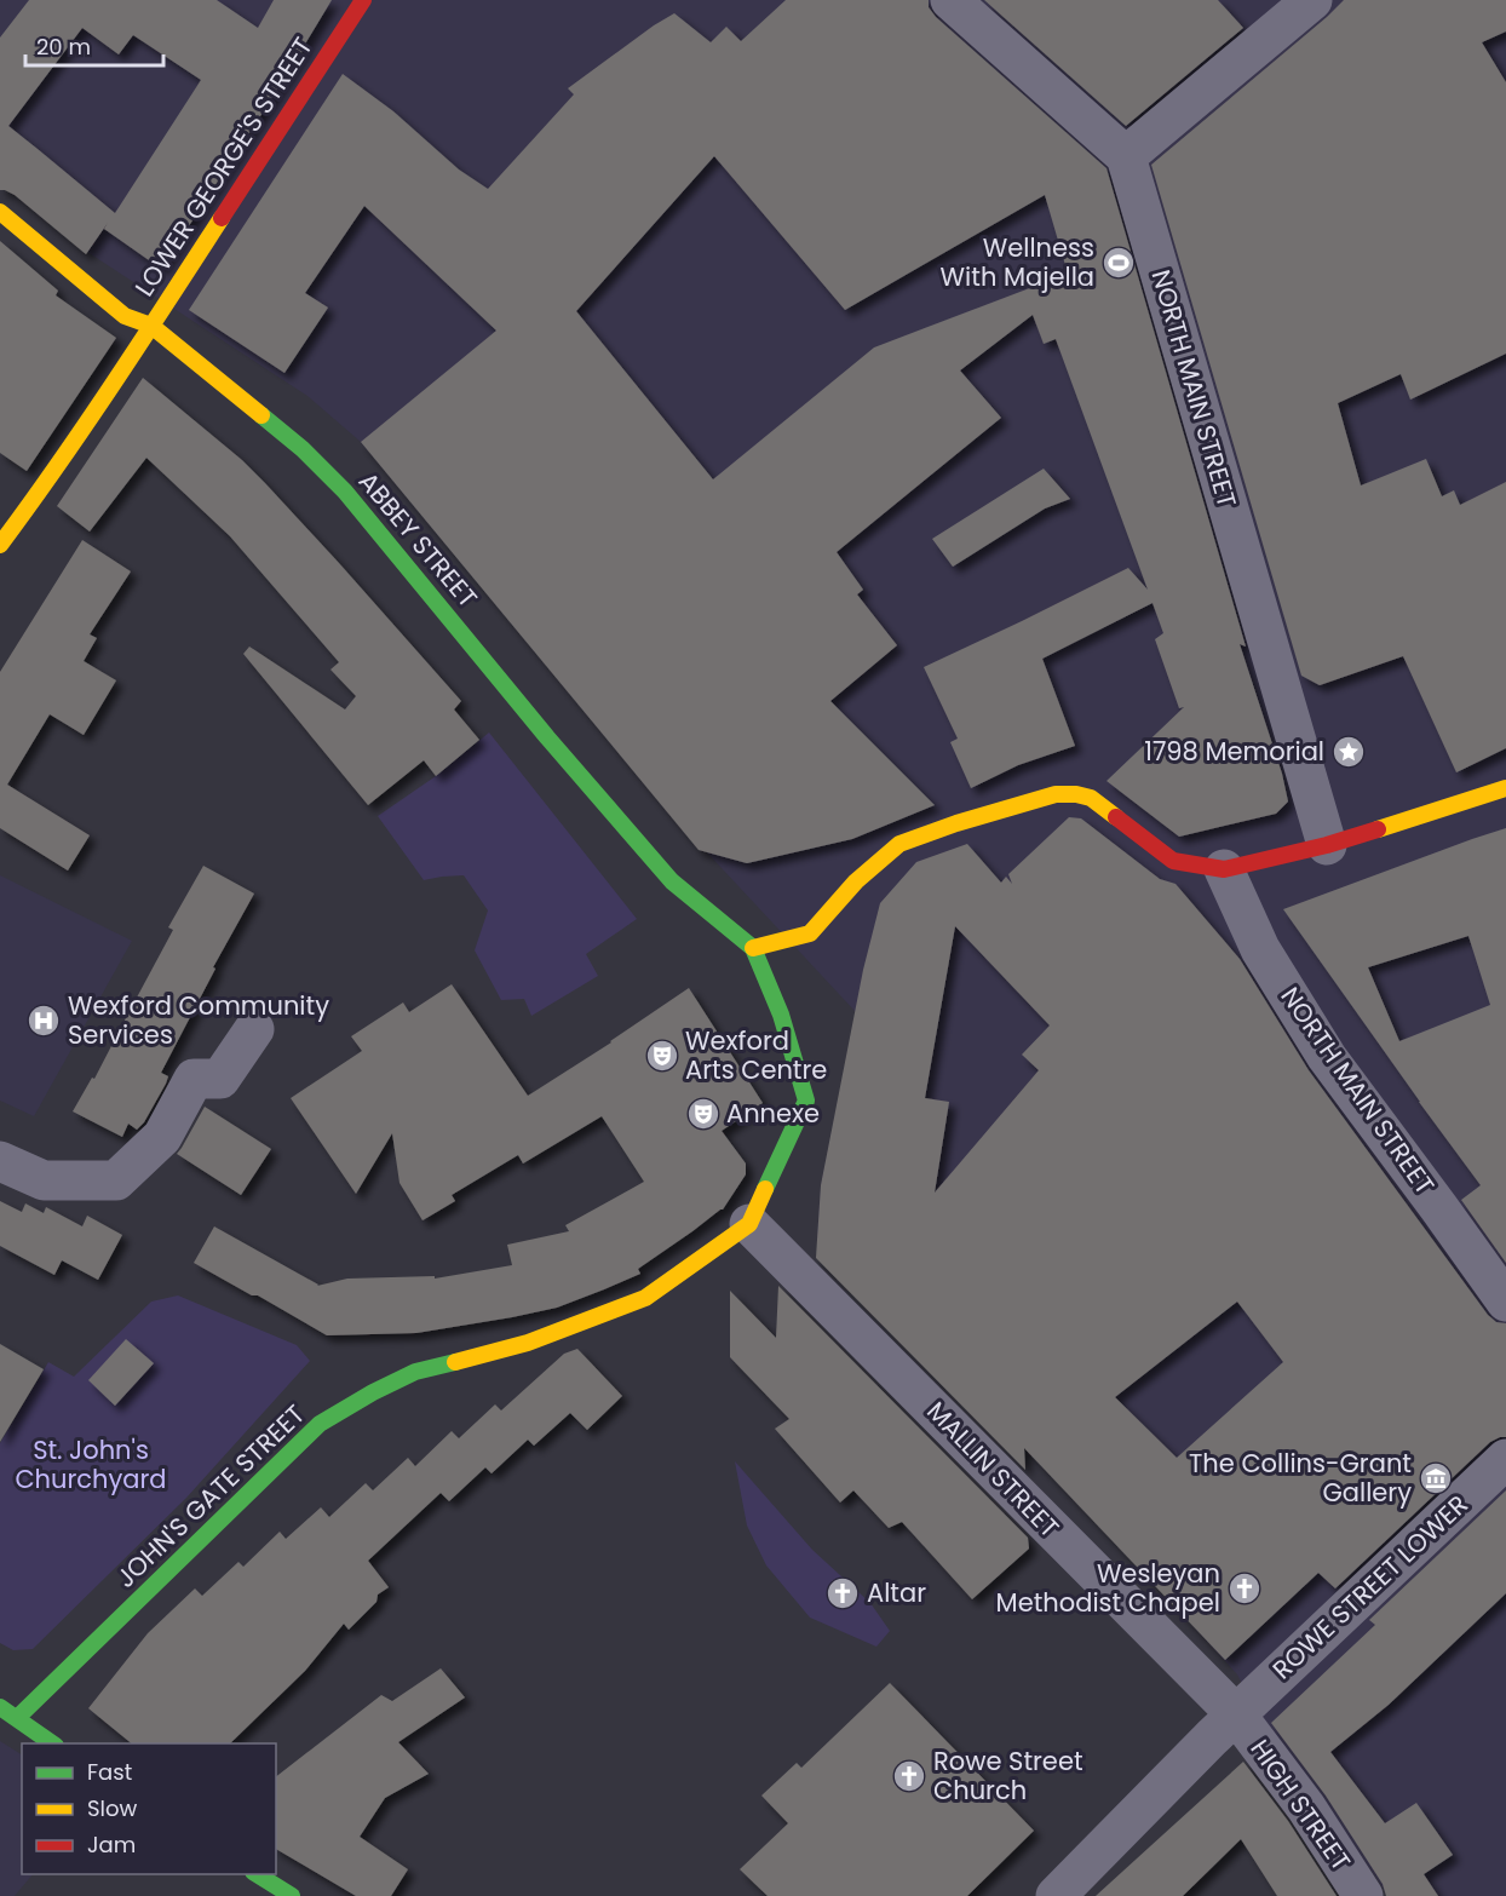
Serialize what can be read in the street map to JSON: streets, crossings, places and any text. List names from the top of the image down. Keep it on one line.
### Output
{"streets":{"street":["LOWER GEORGE'S STREET","NORTH MAIN STREET","ABBEY STREET","MALLIN STREET","JOHN'S GATE STREET","ROWE STREET LOWER","HIGH STREET"]},"crossings":[["LOWER GEORGE'S STREET","ABBEY STREET"],["ABBEY STREET","JOHN'S GATE STREET"],["MALLIN STREET","JOHN'S GATE STREET"],["MALLIN STREET","ROWE STREET LOWER"],["MALLIN STREET","HIGH STREET"],["ROWE STREET LOWER","HIGH STREET"]],"parks":["St. John's Churchyard"],"places":{"sports":["Wellness With Majella"],"place":["1798 Memorial"],"hospital":["Wexford Community Services"],"theatre":["Wexford Arts Centre","Annexe"],"museum":["The Collins-Grant Gallery"],"church":["Wesleyan Methodist Chapel","Altar","Rowe Street Church"]},"legend":["Fast","Slow","Jam"],"scale_bar":"20 m"}
